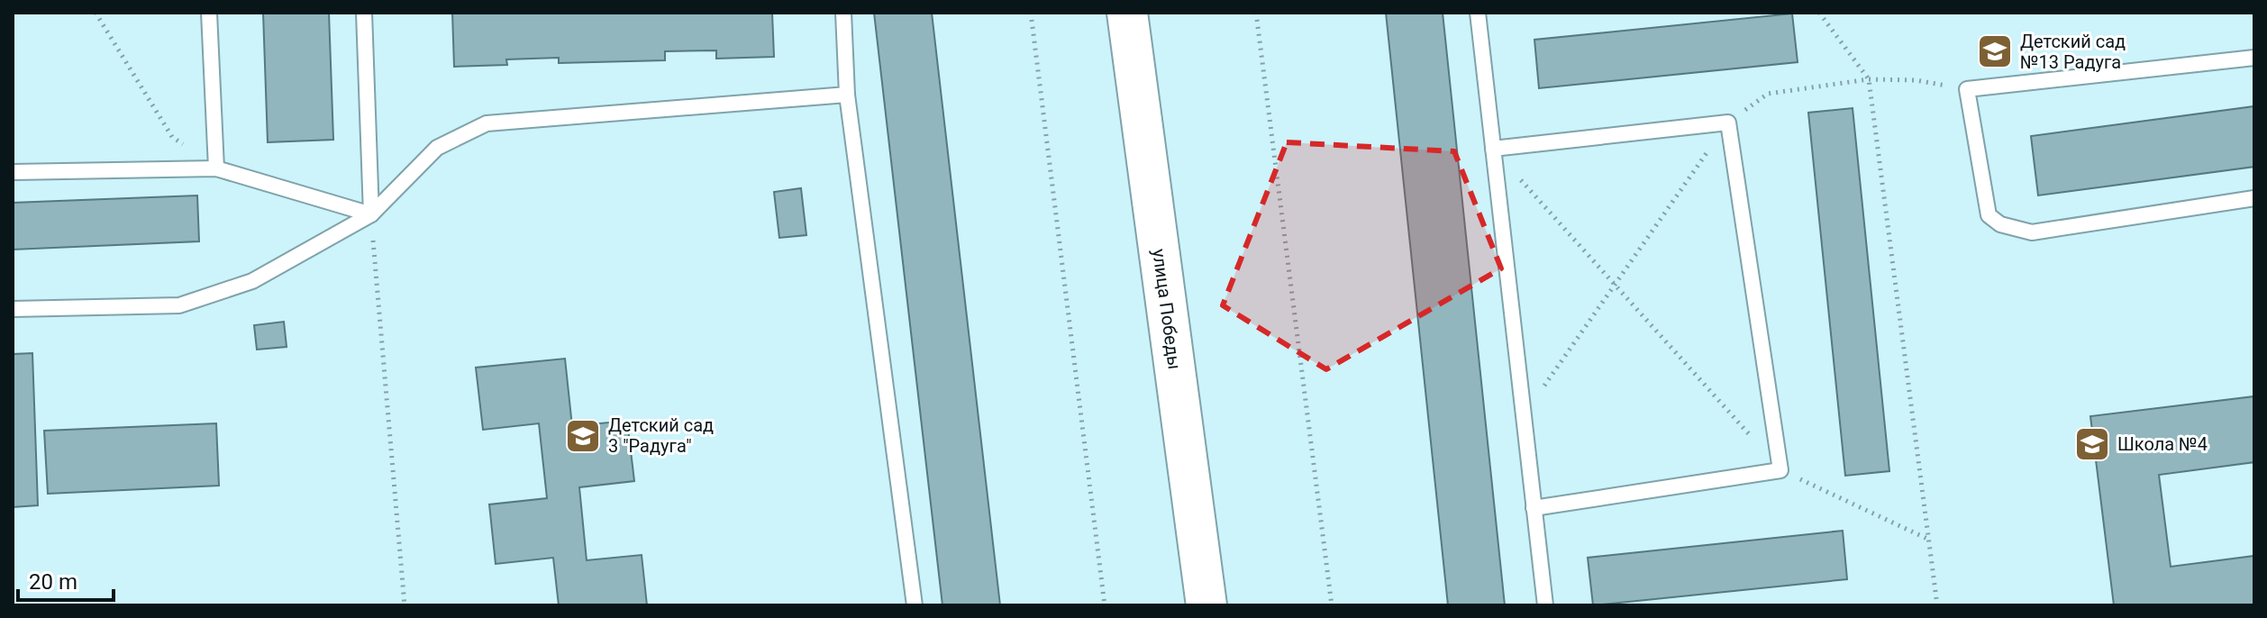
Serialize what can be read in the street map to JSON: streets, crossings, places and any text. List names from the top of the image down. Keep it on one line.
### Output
{"streets":{"main road":["улица Победы"]},"places":{"school or university":["Детский сад №13 Радуга","Детский сад 3 \"Радуга\"","Школа №4"]},"scale_bar":"20 m"}
